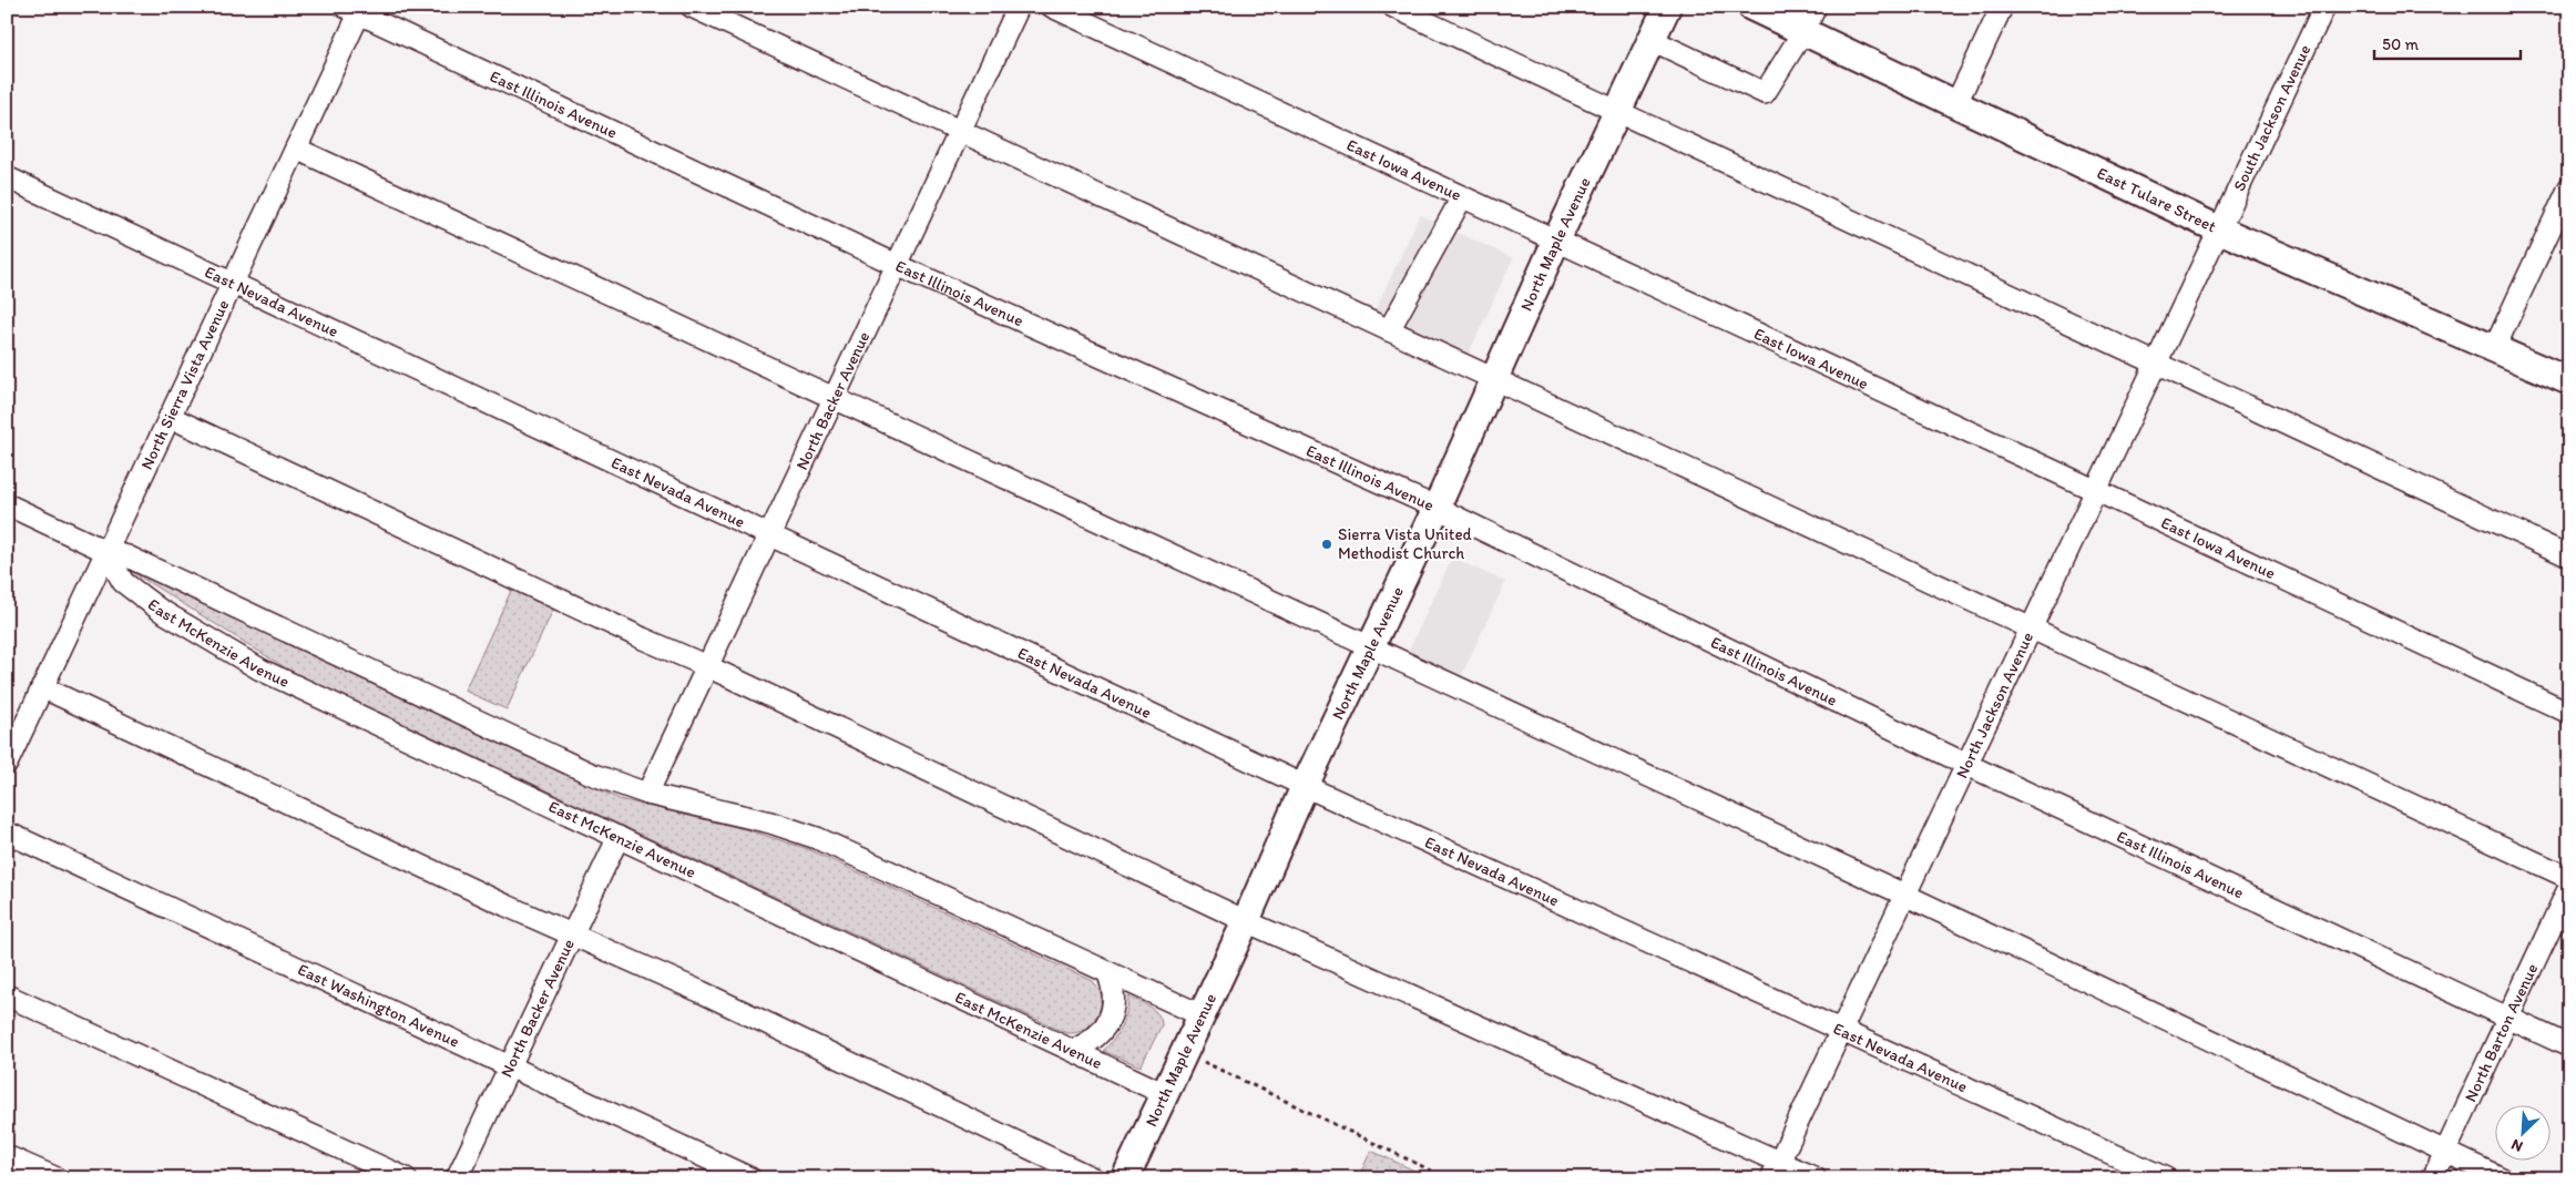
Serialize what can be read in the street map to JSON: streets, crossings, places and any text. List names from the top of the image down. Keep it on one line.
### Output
{"streets":{"main road":["East Tulare Street","North Maple Avenue"],"street":["East Illinois Avenue","South Jackson Avenue","East Iowa Avenue","East Nevada Avenue","North Sierra Vista Avenue","North Backer Avenue","East McKenzie Avenue","North Jackson Avenue","East Washington Avenue","North Barton Avenue"]},"crossings":[["East Illinois Avenue","North Maple Avenue"],["East Illinois Avenue","North Sierra Vista Avenue"],["East Illinois Avenue","North Backer Avenue"],["East Illinois Avenue","North Jackson Avenue"],["East Illinois Avenue","North Barton Avenue"],["South Jackson Avenue","East Tulare Street"],["South Jackson Avenue","North Jackson Avenue"],["East Iowa Avenue","North Maple Avenue"],["East Iowa Avenue","North Jackson Avenue"],["East Tulare Street","North Jackson Avenue"],["North Maple Avenue","East Nevada Avenue"],["North Maple Avenue","East McKenzie Avenue"],["East Nevada Avenue","North Sierra Vista Avenue"],["East Nevada Avenue","North Backer Avenue"],["East Nevada Avenue","North Jackson Avenue"],["North Sierra Vista Avenue","East McKenzie Avenue"],["North Backer Avenue","East McKenzie Avenue"],["North Backer Avenue","East Washington Avenue"]],"places":["Sierra Vista United Methodist Church"],"scale_bar":"50 m","north":"bottom left"}
